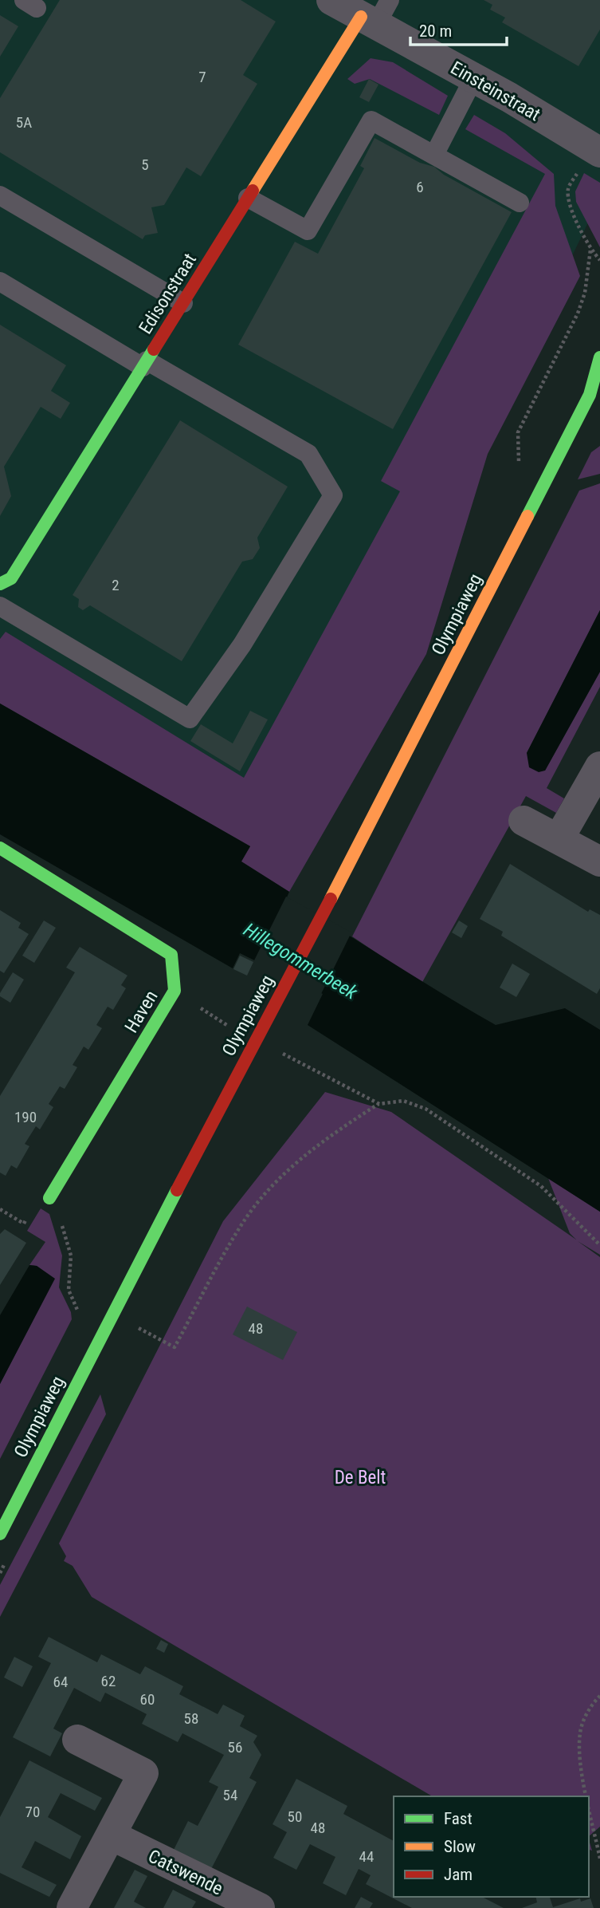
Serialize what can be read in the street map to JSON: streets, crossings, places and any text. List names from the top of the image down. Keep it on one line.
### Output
{"streets":{"main road":["Edisonstraat","Olympiaweg","Haven"],"street":["Einsteinstraat","Catswende"]},"crossings":[["Einsteinstraat","Edisonstraat"]],"water":["Hillegommerbeek"],"parks":["De Belt"],"house_numbers":["7","5A","5","6","2","190","48","62","64","60","58","56","54","70","50","48","44"],"legend":["Fast","Slow","Jam"],"scale_bar":"20 m"}
